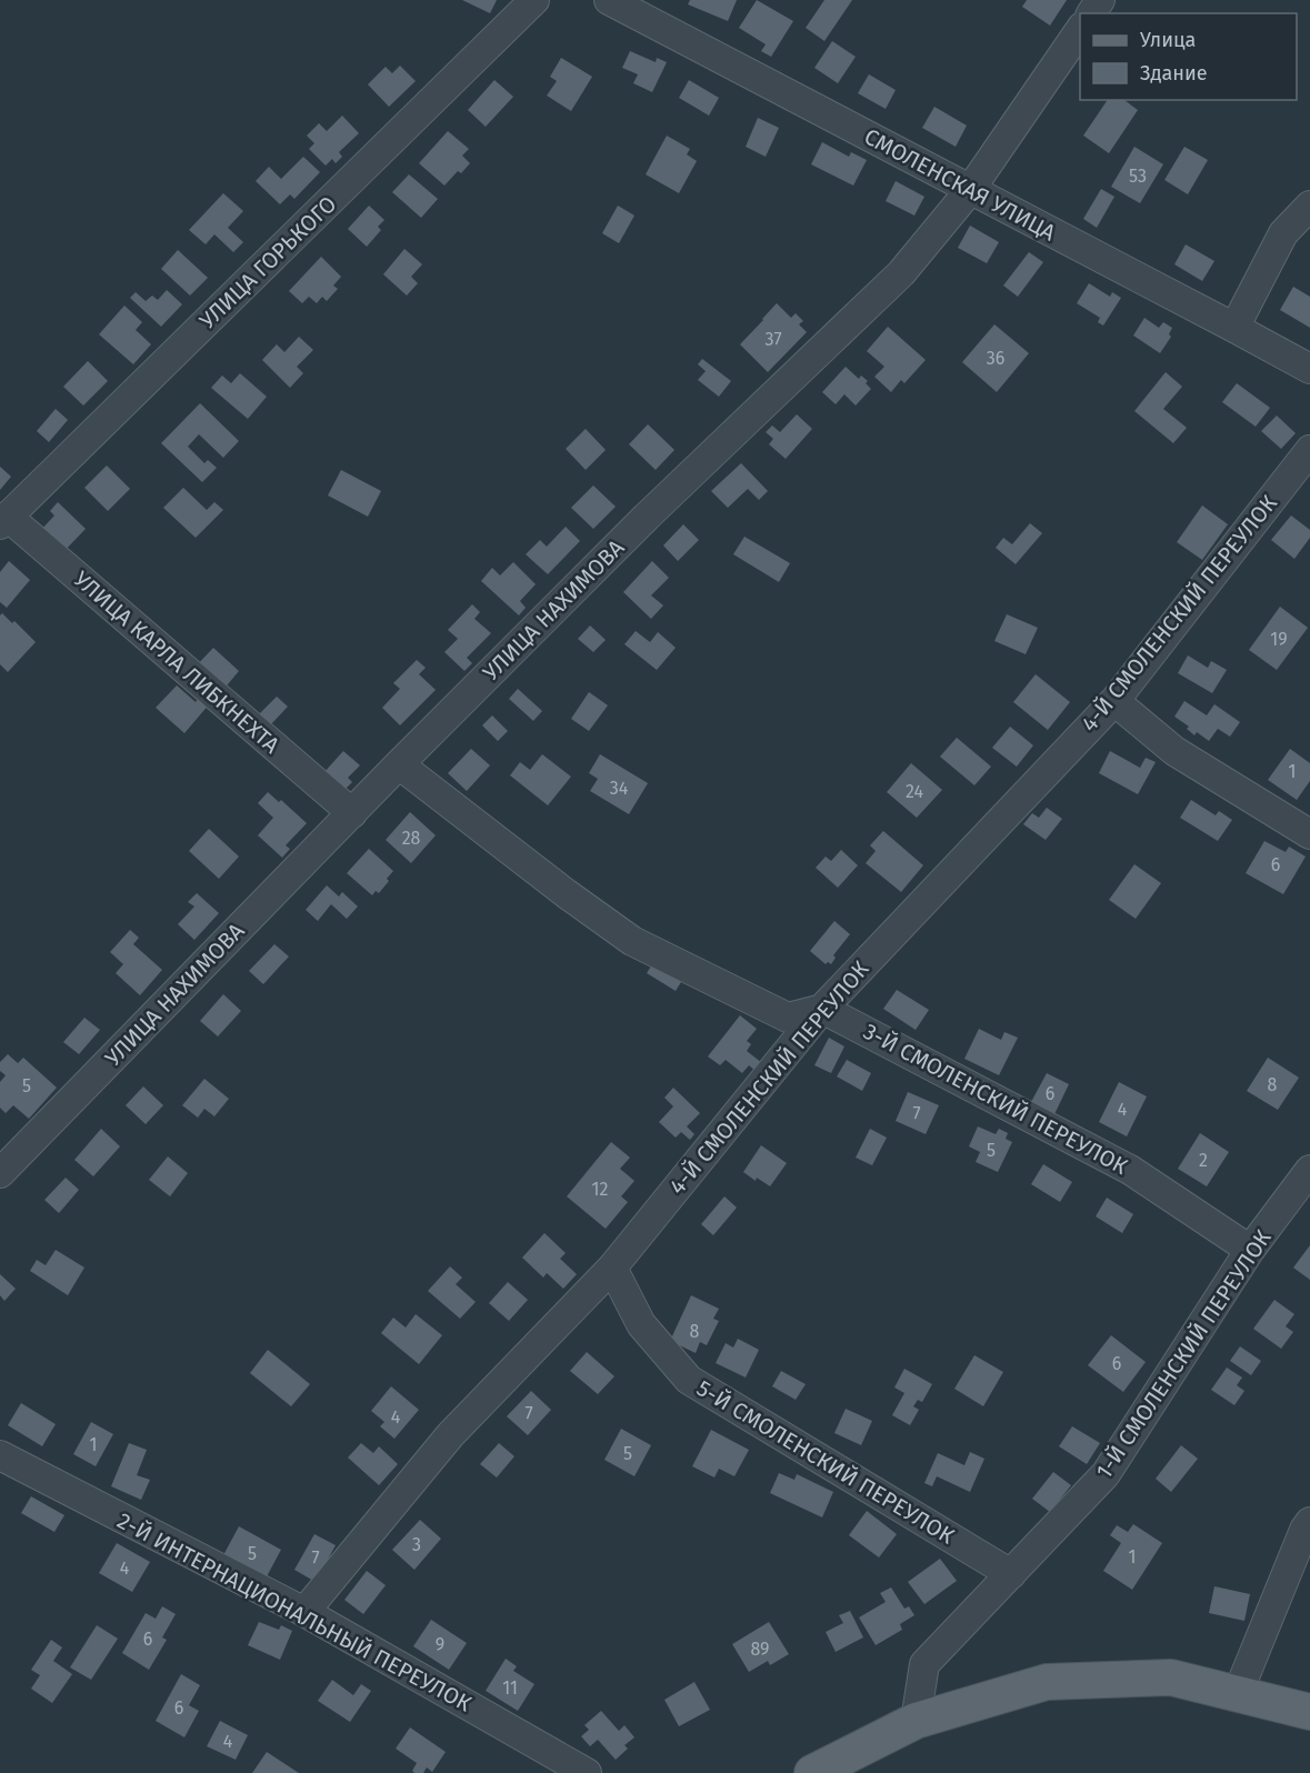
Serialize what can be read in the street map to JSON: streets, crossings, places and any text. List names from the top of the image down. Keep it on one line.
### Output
{"streets":{"street":["СМОЛЕНСКАЯ УЛИЦА","УЛИЦА ГОРЬКОГО","УЛИЦА НАХИМОВА","4-Й СМОЛЕНСКИЙ ПЕРЕУЛОК","УЛИЦА КАРЛА ЛИБКНЕХТА","3-Й СМОЛЕНСКИЙ ПЕРЕУЛОК","1-Й СМОЛЕНСКИЙ ПЕРЕУЛОК","5-Й СМОЛЕНСКИЙ ПЕРЕУЛОК","2-Й ИНТЕРНАЦИОНАЛЬНЫЙ ПЕРЕУЛОК"]},"crossings":[["СМОЛЕНСКАЯ УЛИЦА","УЛИЦА НАХИМОВА"],["УЛИЦА ГОРЬКОГО","УЛИЦА КАРЛА ЛИБКНЕХТА"],["УЛИЦА НАХИМОВА","УЛИЦА КАРЛА ЛИБКНЕХТА"],["4-Й СМОЛЕНСКИЙ ПЕРЕУЛОК","3-Й СМОЛЕНСКИЙ ПЕРЕУЛОК"],["4-Й СМОЛЕНСКИЙ ПЕРЕУЛОК","5-Й СМОЛЕНСКИЙ ПЕРЕУЛОК"],["4-Й СМОЛЕНСКИЙ ПЕРЕУЛОК","2-Й ИНТЕРНАЦИОНАЛЬНЫЙ ПЕРЕУЛОК"],["3-Й СМОЛЕНСКИЙ ПЕРЕУЛОК","1-Й СМОЛЕНСКИЙ ПЕРЕУЛОК"],["1-Й СМОЛЕНСКИЙ ПЕРЕУЛОК","5-Й СМОЛЕНСКИЙ ПЕРЕУЛОК"]],"house_numbers":["53","37","36","19","1","34","24","28","6","8","5","6","4","7","5","2","12","8","6","7","4","1","5","3","5","1","7","4","6","9","89","11","6","4"],"legend":["Улица","Здание"]}
